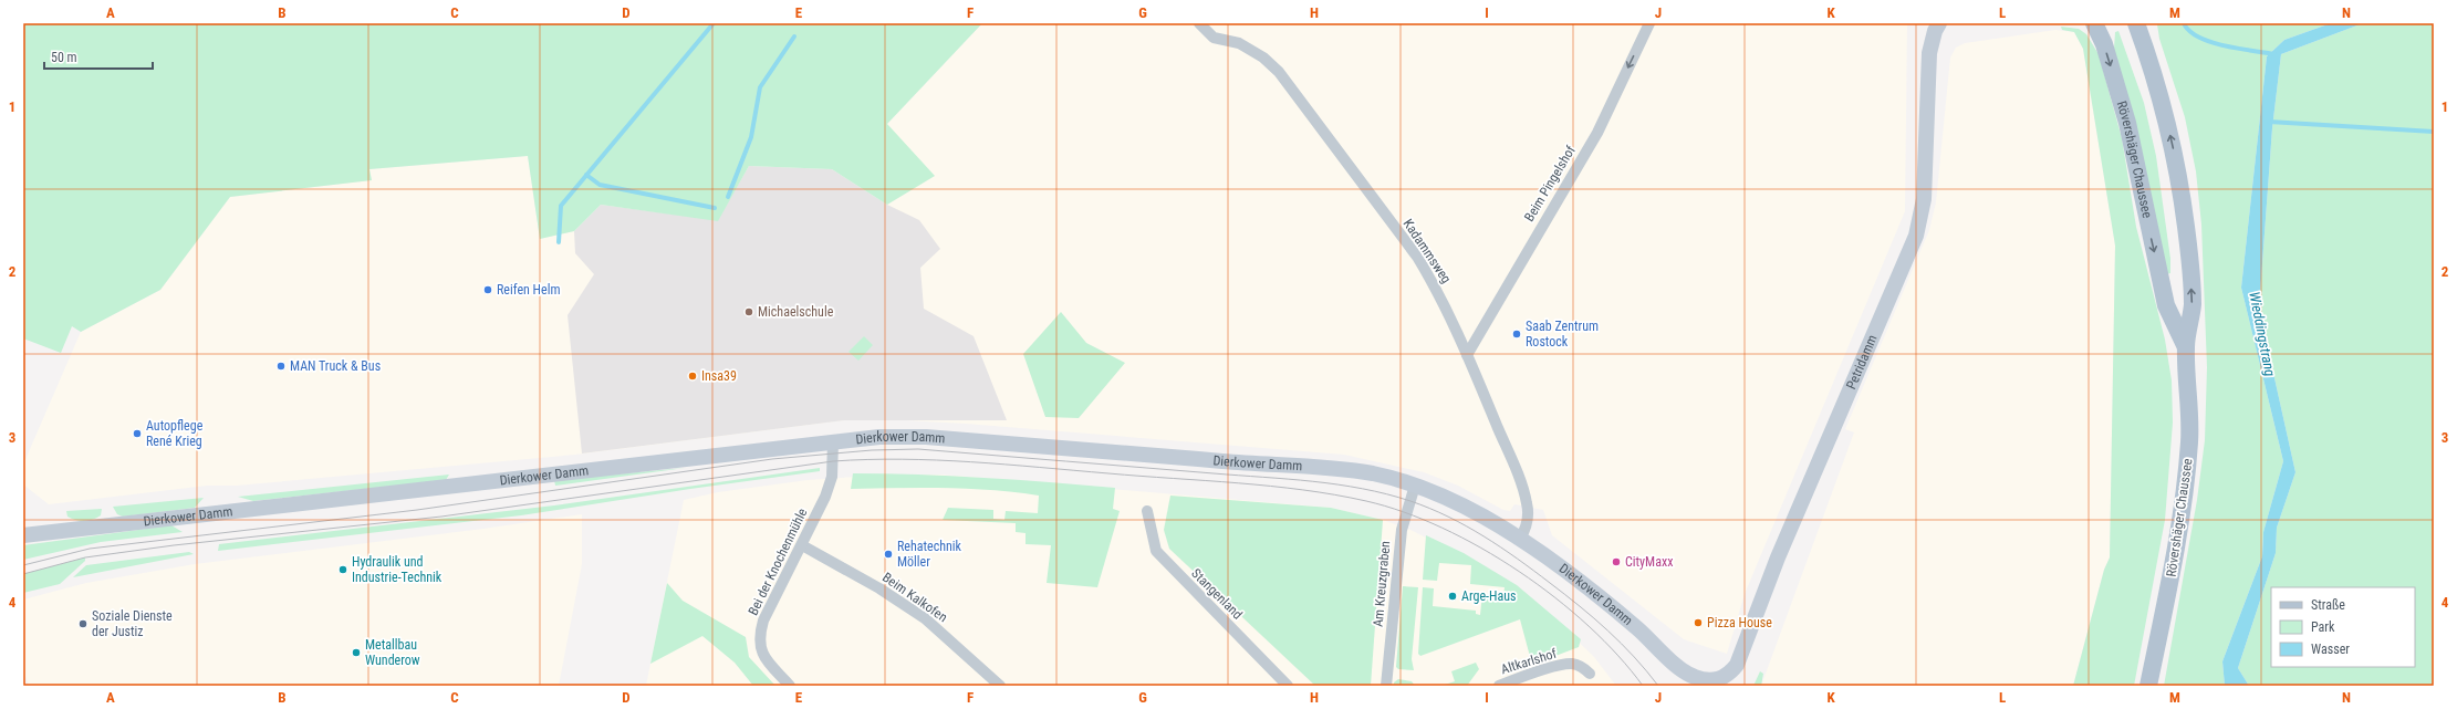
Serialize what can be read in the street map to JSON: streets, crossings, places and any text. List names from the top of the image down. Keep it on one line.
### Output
{"streets":{"main road":["Rövershäger Chaussee"],"street":["Beim Pingelshof","Kadammsweg","Petridamm","Dierkower Damm","Bei der Knochenmühle","Am Kreuzgraben","Stangenland","Beim Kalkofen","Altkarlshof"]},"crossings":[["Beim Pingelshof","Kadammsweg"],["Kadammsweg","Dierkower Damm"],["Petridamm","Dierkower Damm"],["Dierkower Damm","Bei der Knochenmühle"],["Dierkower Damm","Am Kreuzgraben"],["Bei der Knochenmühle","Beim Kalkofen"]],"one_way":["Beim Pingelshof"],"water":["Wieddingstrang"],"places":["Reifen Helm","Michaelschule","Saab Zentrum Rostock","MAN Truck & Bus","Insa39","Autopflege René Krieg","Rehatechnik Möller","CityMaxx","Hydraulik und Industrie-Technik","Arge-Haus","Pizza House","Soziale Dienste der Justiz","Metallbau Wunderow"],"legend":["Straße","Park","Wasser"],"scale_bar":"50 m","grid":{"columns":["A","B","C","D","E","F","G","H","I","J","K","L","M","N"],"rows":["1","2","3","4"]}}
